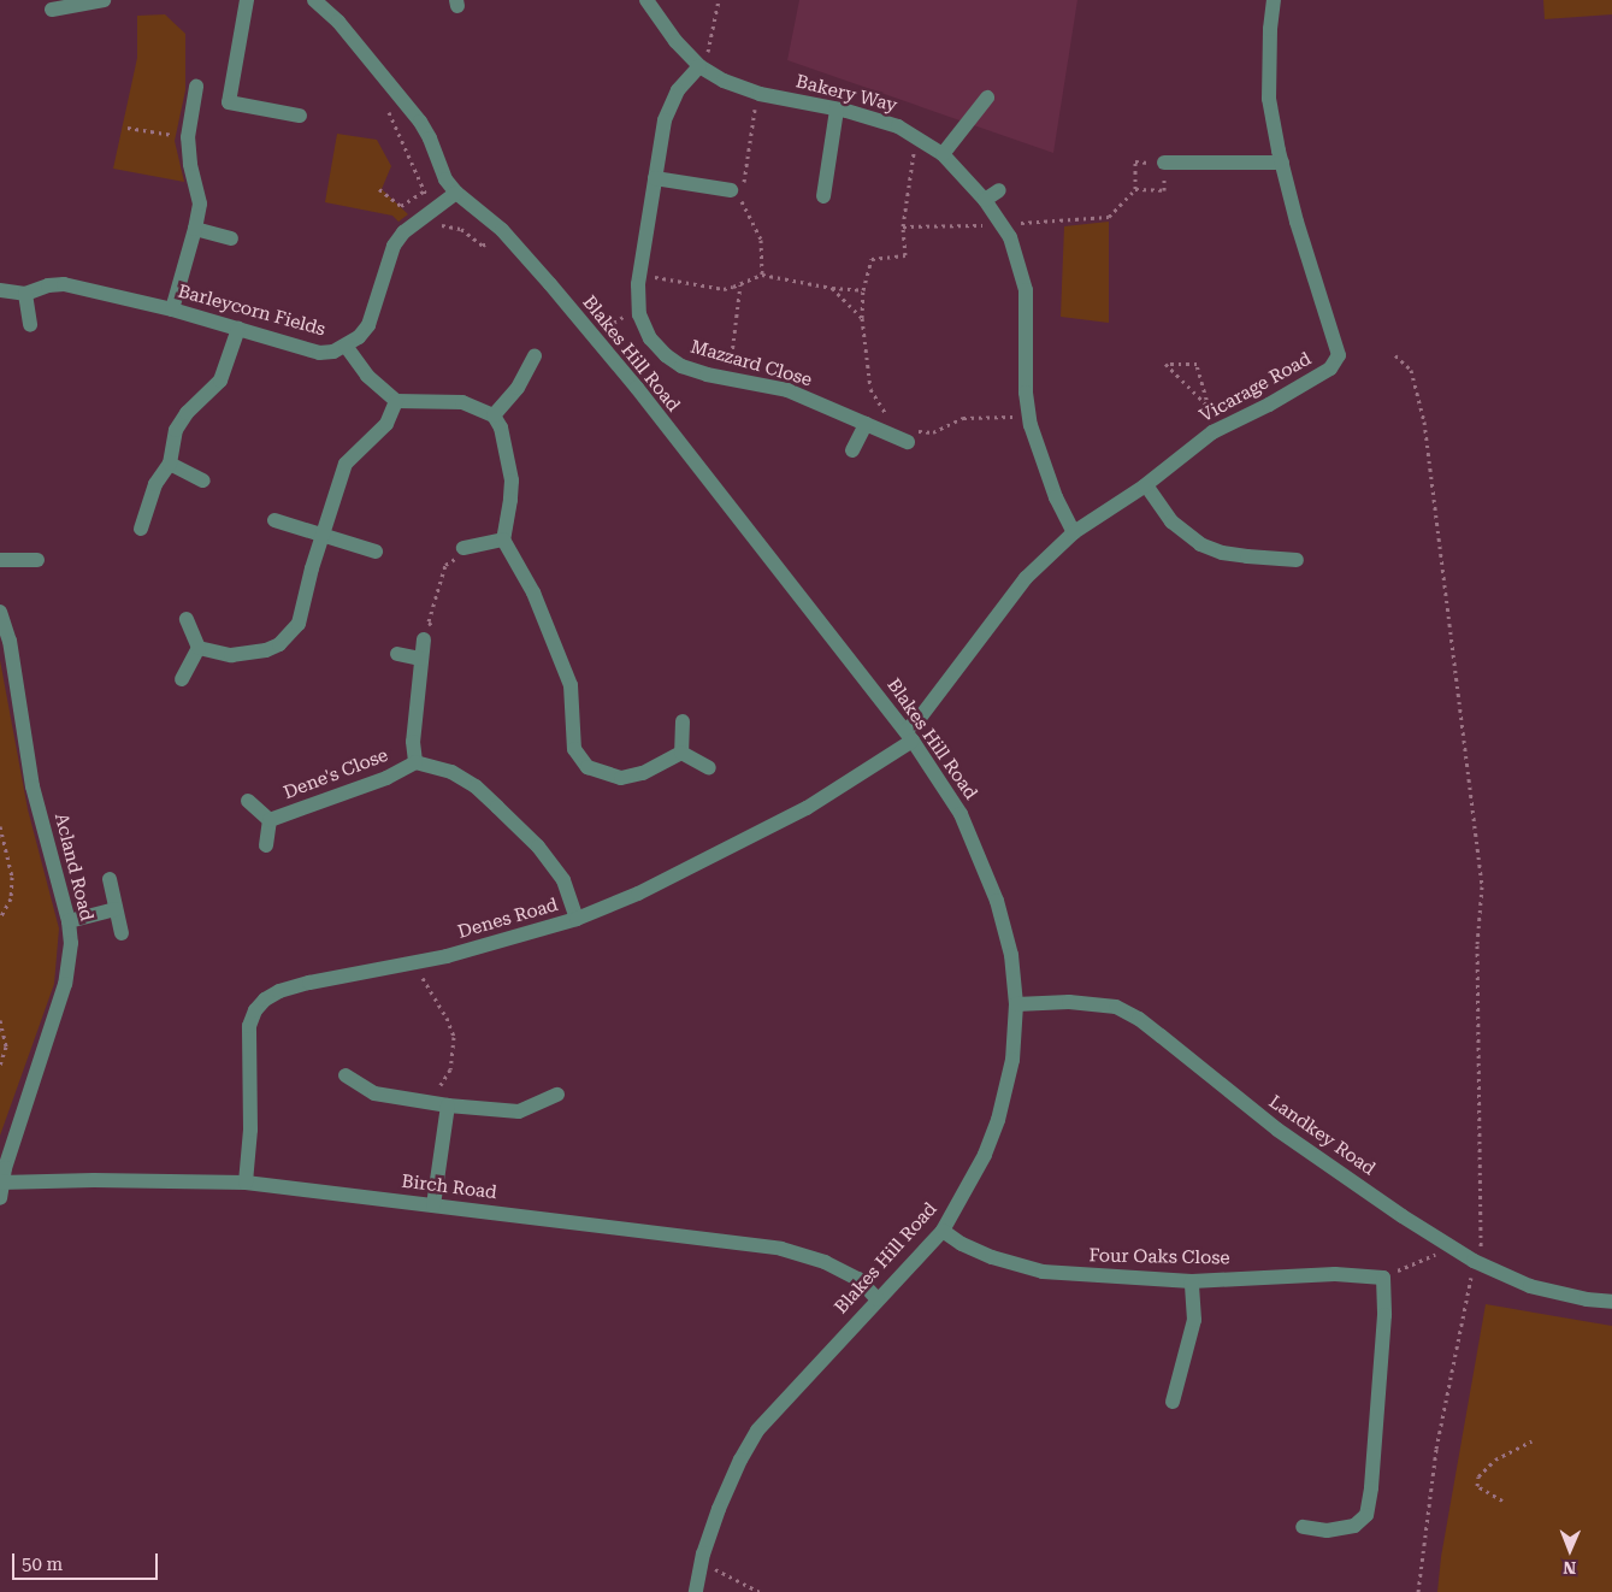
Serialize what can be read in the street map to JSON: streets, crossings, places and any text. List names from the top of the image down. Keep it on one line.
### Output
{"streets":{"street":["Bakery Way","Barleycorn Fields","Blakes Hill Road","Mazzard Close","Vicarage Road","Dene's Close","Acland Road","Denes Road","Landkey Road","Birch Road","Four Oaks Close"]},"crossings":[["Bakery Way","Mazzard Close"],["Bakery Way","Vicarage Road"],["Barleycorn Fields","Blakes Hill Road"],["Blakes Hill Road","Vicarage Road"],["Blakes Hill Road","Denes Road"],["Blakes Hill Road","Landkey Road"],["Blakes Hill Road","Birch Road"],["Blakes Hill Road","Four Oaks Close"],["Vicarage Road","Denes Road"],["Dene's Close","Denes Road"],["Acland Road","Birch Road"],["Denes Road","Birch Road"]],"scale_bar":"50 m","north":"bottom"}
